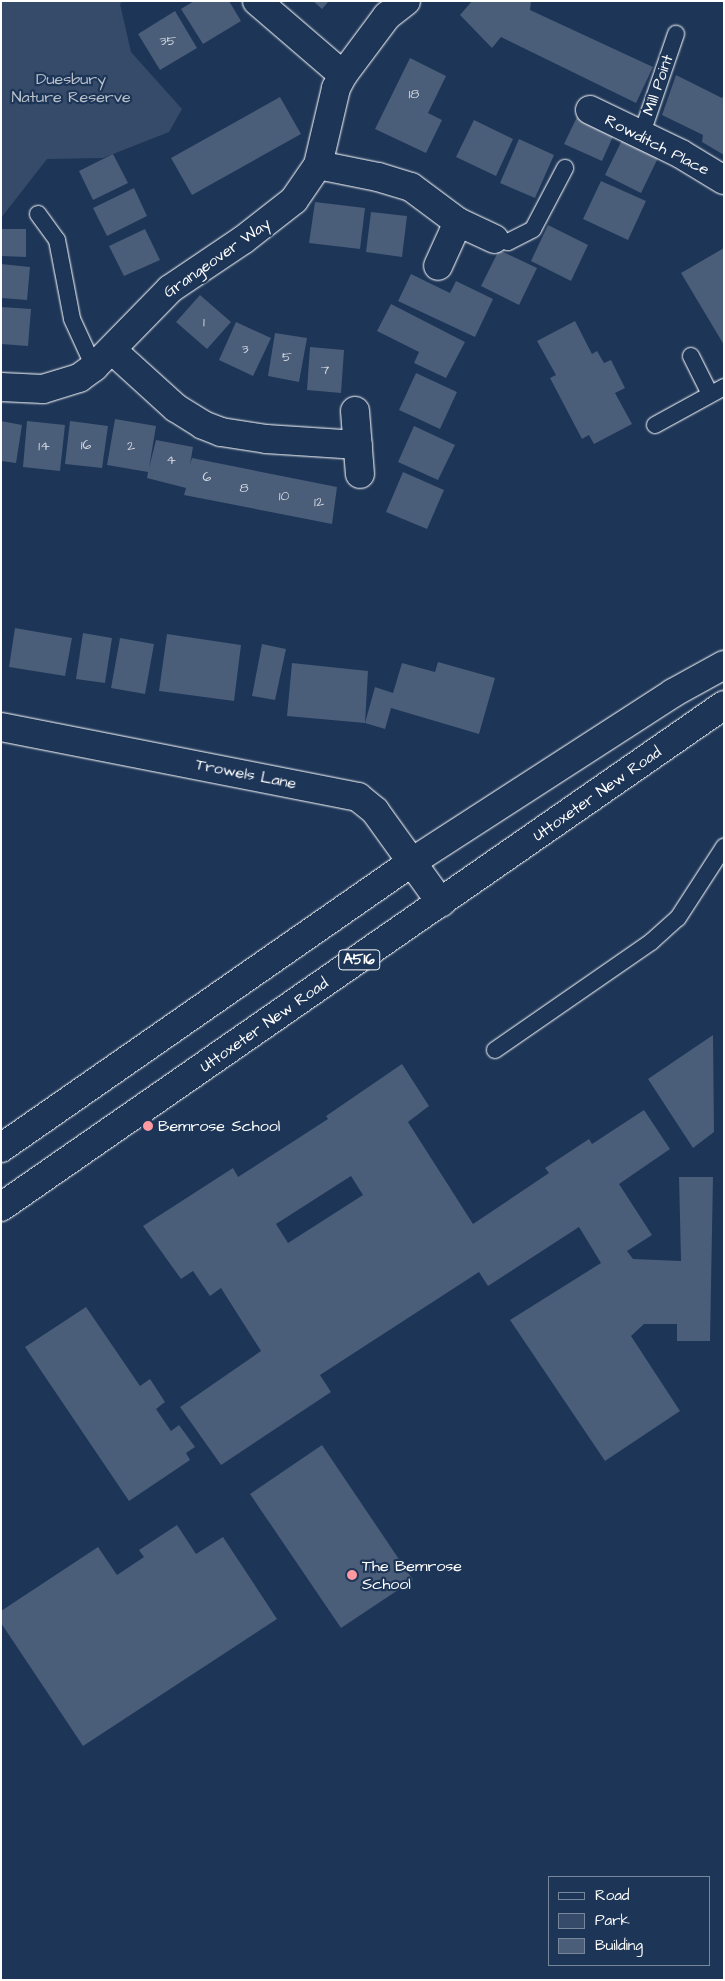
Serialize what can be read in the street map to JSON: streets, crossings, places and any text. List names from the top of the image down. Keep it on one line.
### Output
{"streets":{"street":["Rowditch Place","Grangeover Way","Trowels Lane","Uttoxeter New Road","A516"],"lane":["Mill Point"]},"crossings":[["Mill Point","Rowditch Place"],["Trowels Lane","Uttoxeter New Road"]],"parks":["Duesbury Nature Reserve"],"places":["Bemrose School","The Bemrose School"],"house_numbers":["35","18","1","3","5","7","16","14","2","4","6","8","10","12"],"legend":["Road","Park","Building"]}
